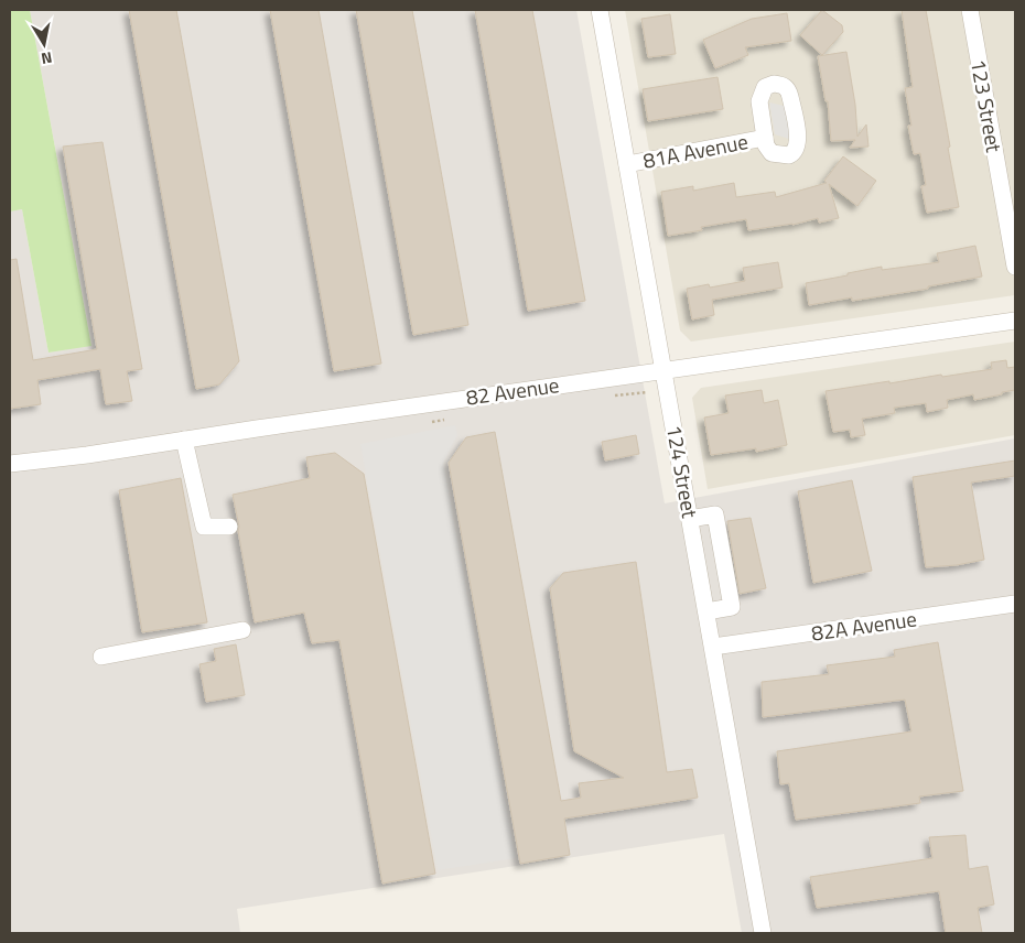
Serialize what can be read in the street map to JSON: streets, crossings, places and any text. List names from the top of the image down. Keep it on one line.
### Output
{"streets":{"street":["123 Street","81A Avenue","82 Avenue","124 Street","82A Avenue"]},"crossings":[["81A Avenue","124 Street"],["82 Avenue","124 Street"],["124 Street","82A Avenue"]],"north":"bottom"}
